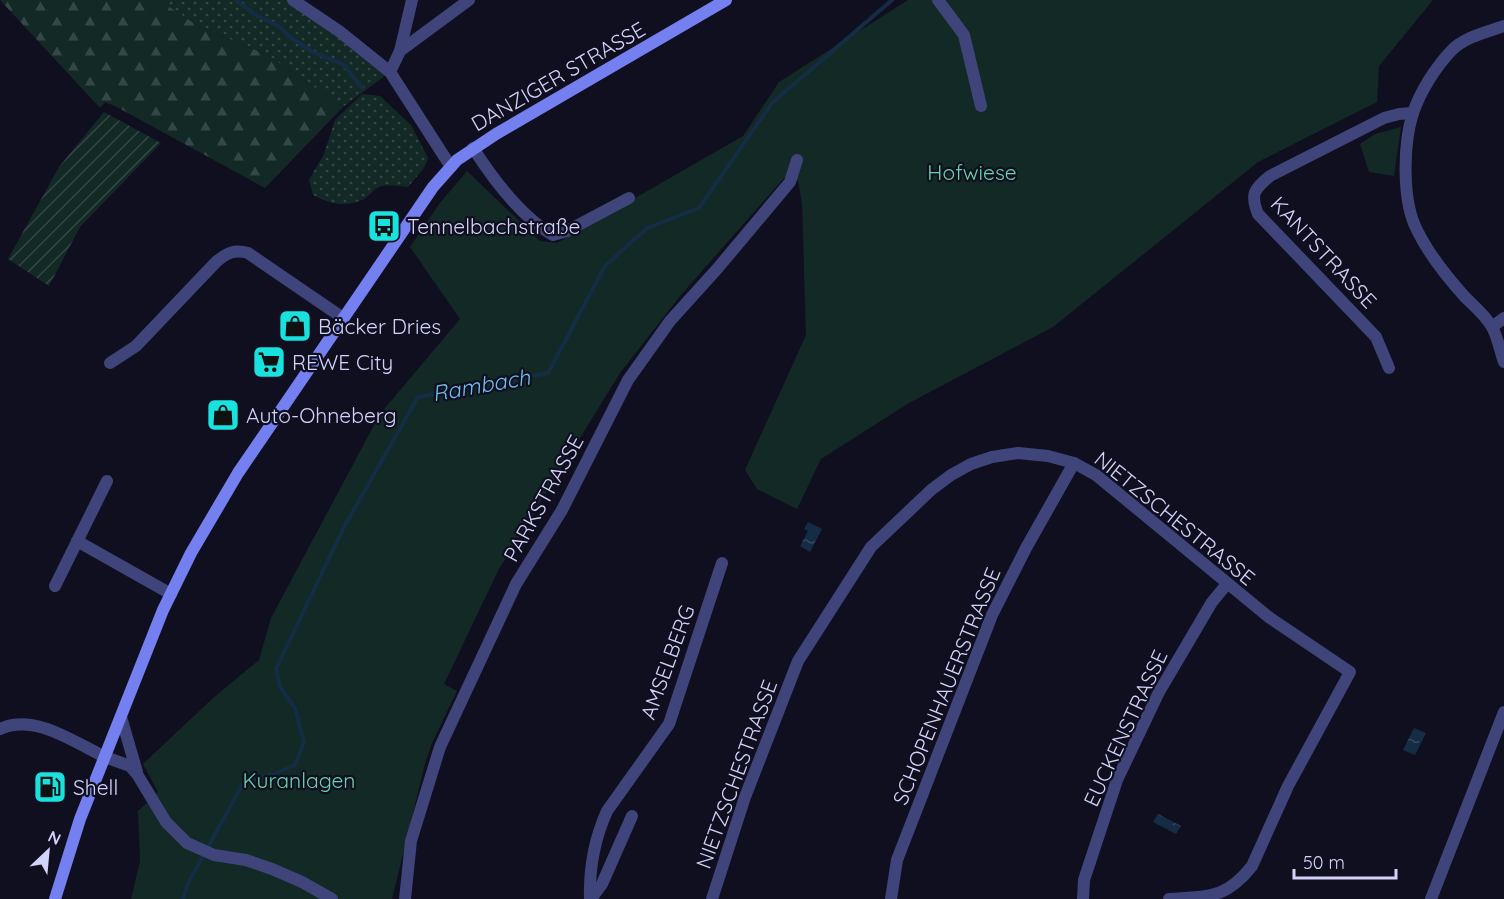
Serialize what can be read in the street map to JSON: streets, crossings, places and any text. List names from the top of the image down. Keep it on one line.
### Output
{"streets":{"main road":["DANZIGER STRASSE"],"street":["KANTSTRASSE","PARKSTRASSE","NIETZSCHESTRASSE","AMSELBERG","SCHOPENHAUERSTRASSE","EUCKENSTRASSE"]},"crossings":[["NIETZSCHESTRASSE","SCHOPENHAUERSTRASSE"],["NIETZSCHESTRASSE","EUCKENSTRASSE"]],"water":["Rambach"],"parks":["Hofwiese","Kuranlagen"],"places":{"bus stop":["Tennelbachstraße"],"shop":["Bäcker Dries","Auto-Ohneberg"],"supermarket":["REWE City"],"fuel station":["Shell"]},"scale_bar":"50 m","north":"top right"}
